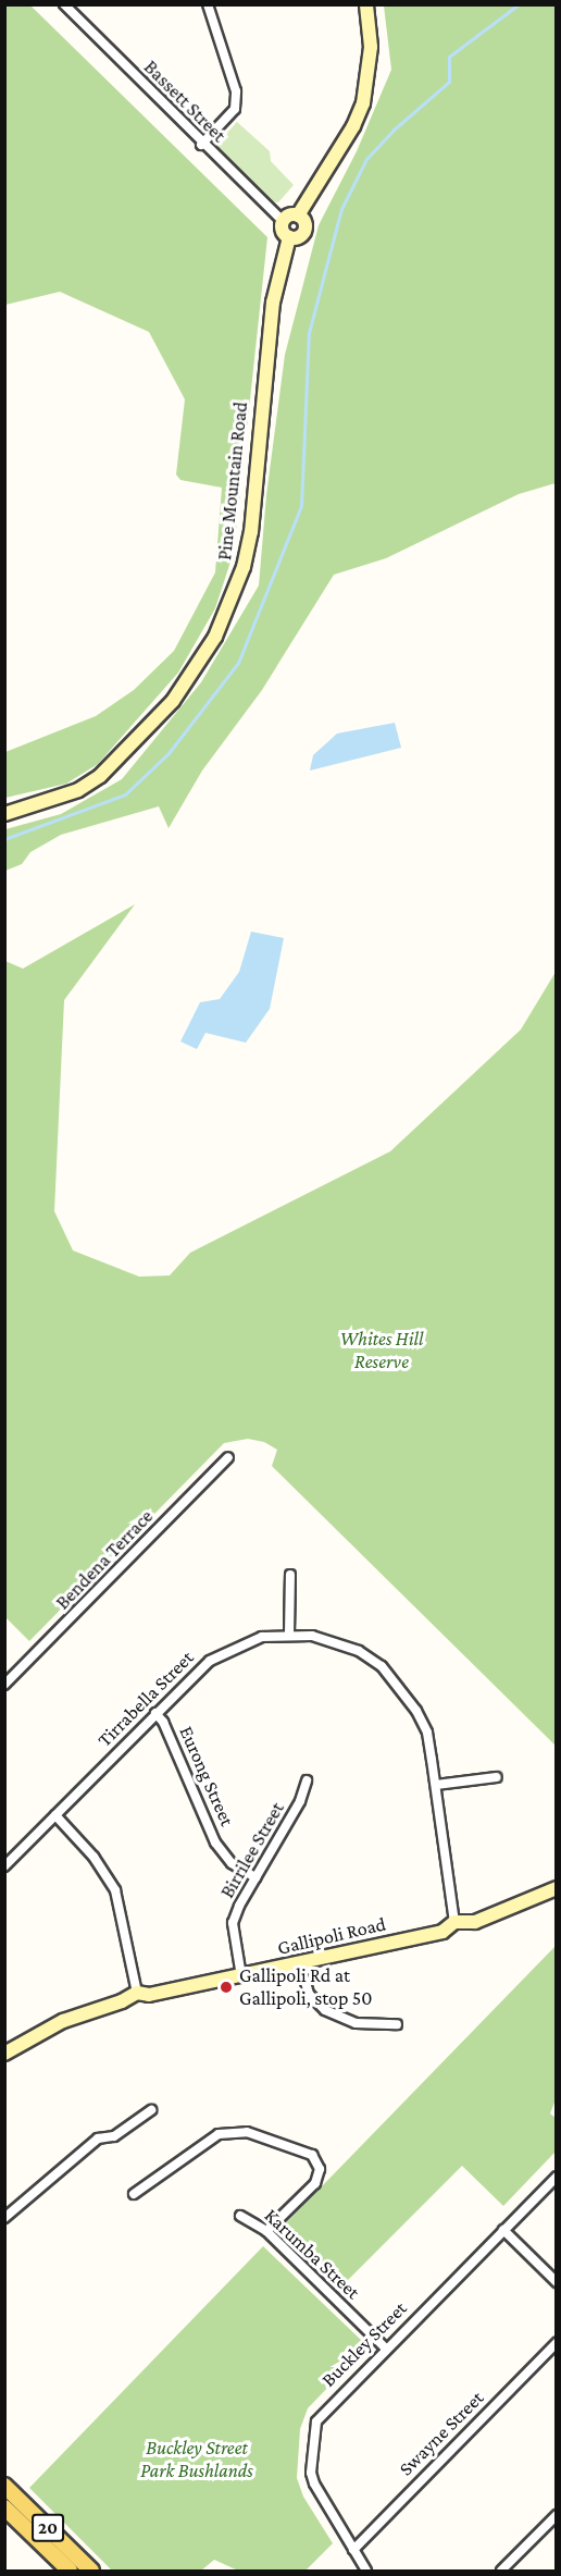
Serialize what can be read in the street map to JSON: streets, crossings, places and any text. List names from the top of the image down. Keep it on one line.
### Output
{"streets":{"main road":["20"],"street":["Bassett Street","Pine Mountain Road","Bendena Terrace","Tirrabella Street","Eurong Street","Birrilee Street","Gallipoli Road","Karumba Street","Buckley Street","Swayne Street"]},"crossings":[["Bassett Street","Pine Mountain Road"],["Tirrabella Street","Eurong Street"],["Tirrabella Street","Gallipoli Road"],["Eurong Street","Birrilee Street"],["Birrilee Street","Gallipoli Road"],["Karumba Street","Buckley Street"],["Buckley Street","Swayne Street"]],"parks":["Whites Hill Reserve","Buckley Street Park Bushlands"],"places":["Gallipoli Rd at Gallipoli, stop 50"]}
